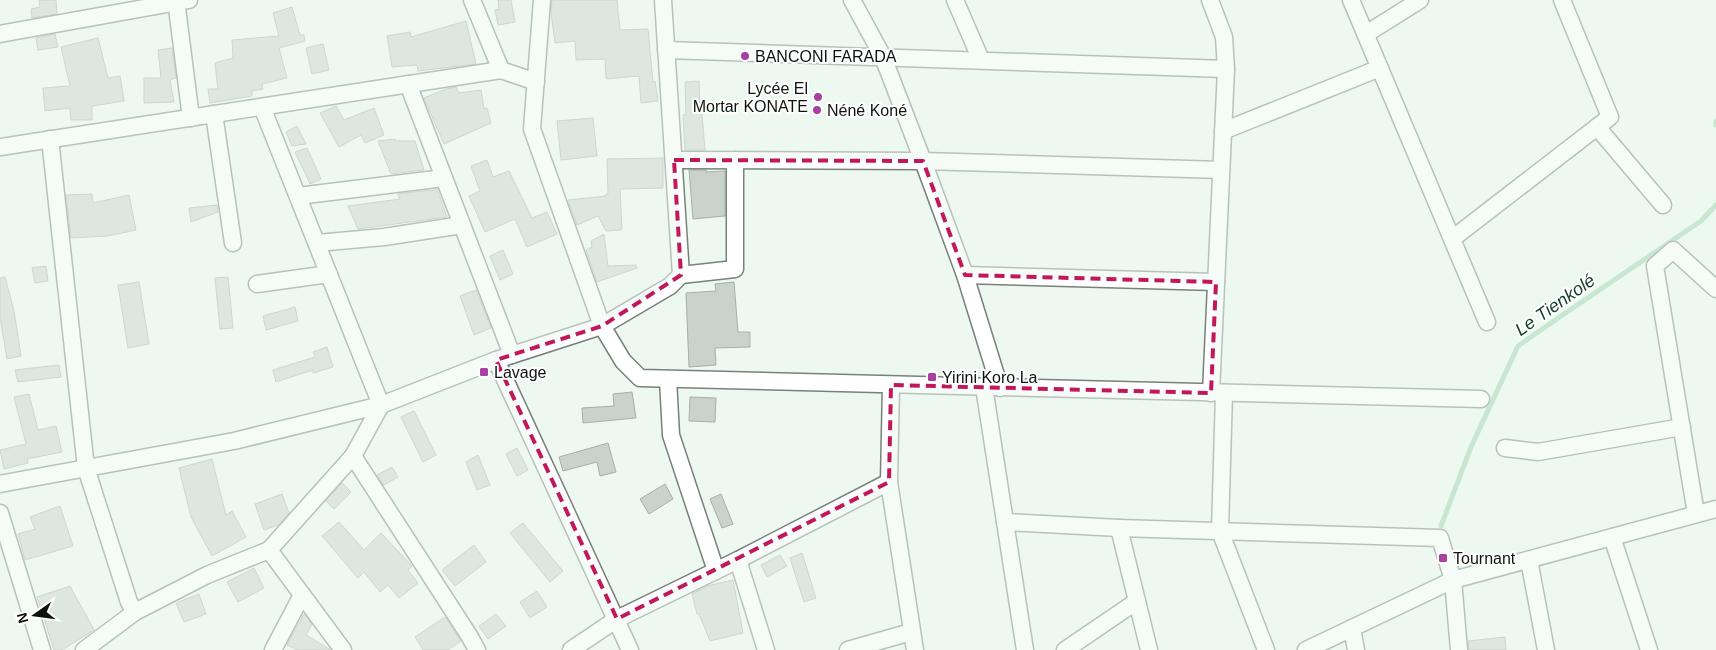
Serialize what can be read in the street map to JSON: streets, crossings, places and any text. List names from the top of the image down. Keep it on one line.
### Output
{"water":["Le Tienkolé"],"places":{"other":["BANCONI FARADA","Lycée El Mortar KONATE","Néné Koné"],"transit":["Lavage","Yirini Koro La","Tournant"]},"north":"left"}
